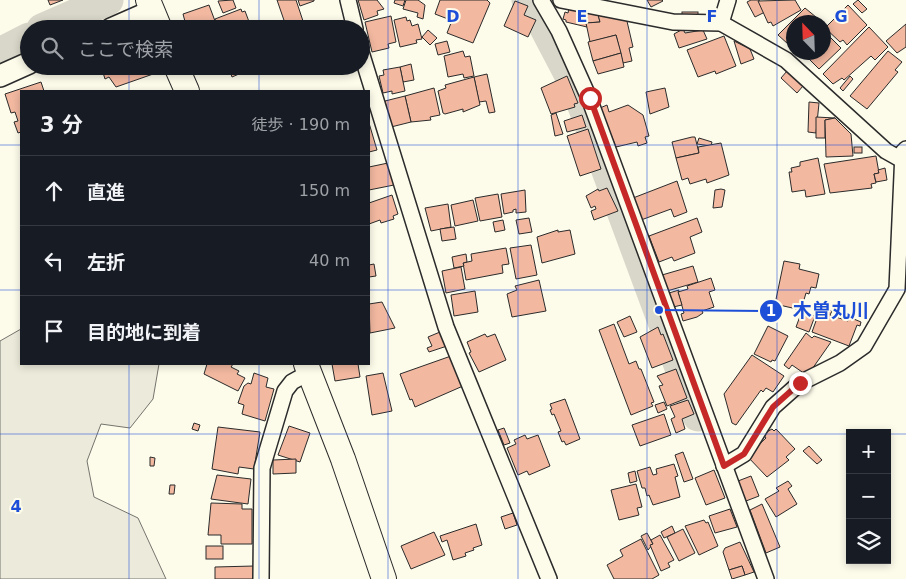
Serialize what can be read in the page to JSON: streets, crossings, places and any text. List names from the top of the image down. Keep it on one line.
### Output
{"places":["木曽丸川"],"north":"top left","page":{"search":"ここで検索","heading":["3 分","徒歩 · 190 m"],"list":[["直進","150 m"],["左折","40 m"],"目的地に到着"],"map_buttons":["+","−"]},"grid":{"columns":["D","E","F","G"],"rows":["4"]}}
